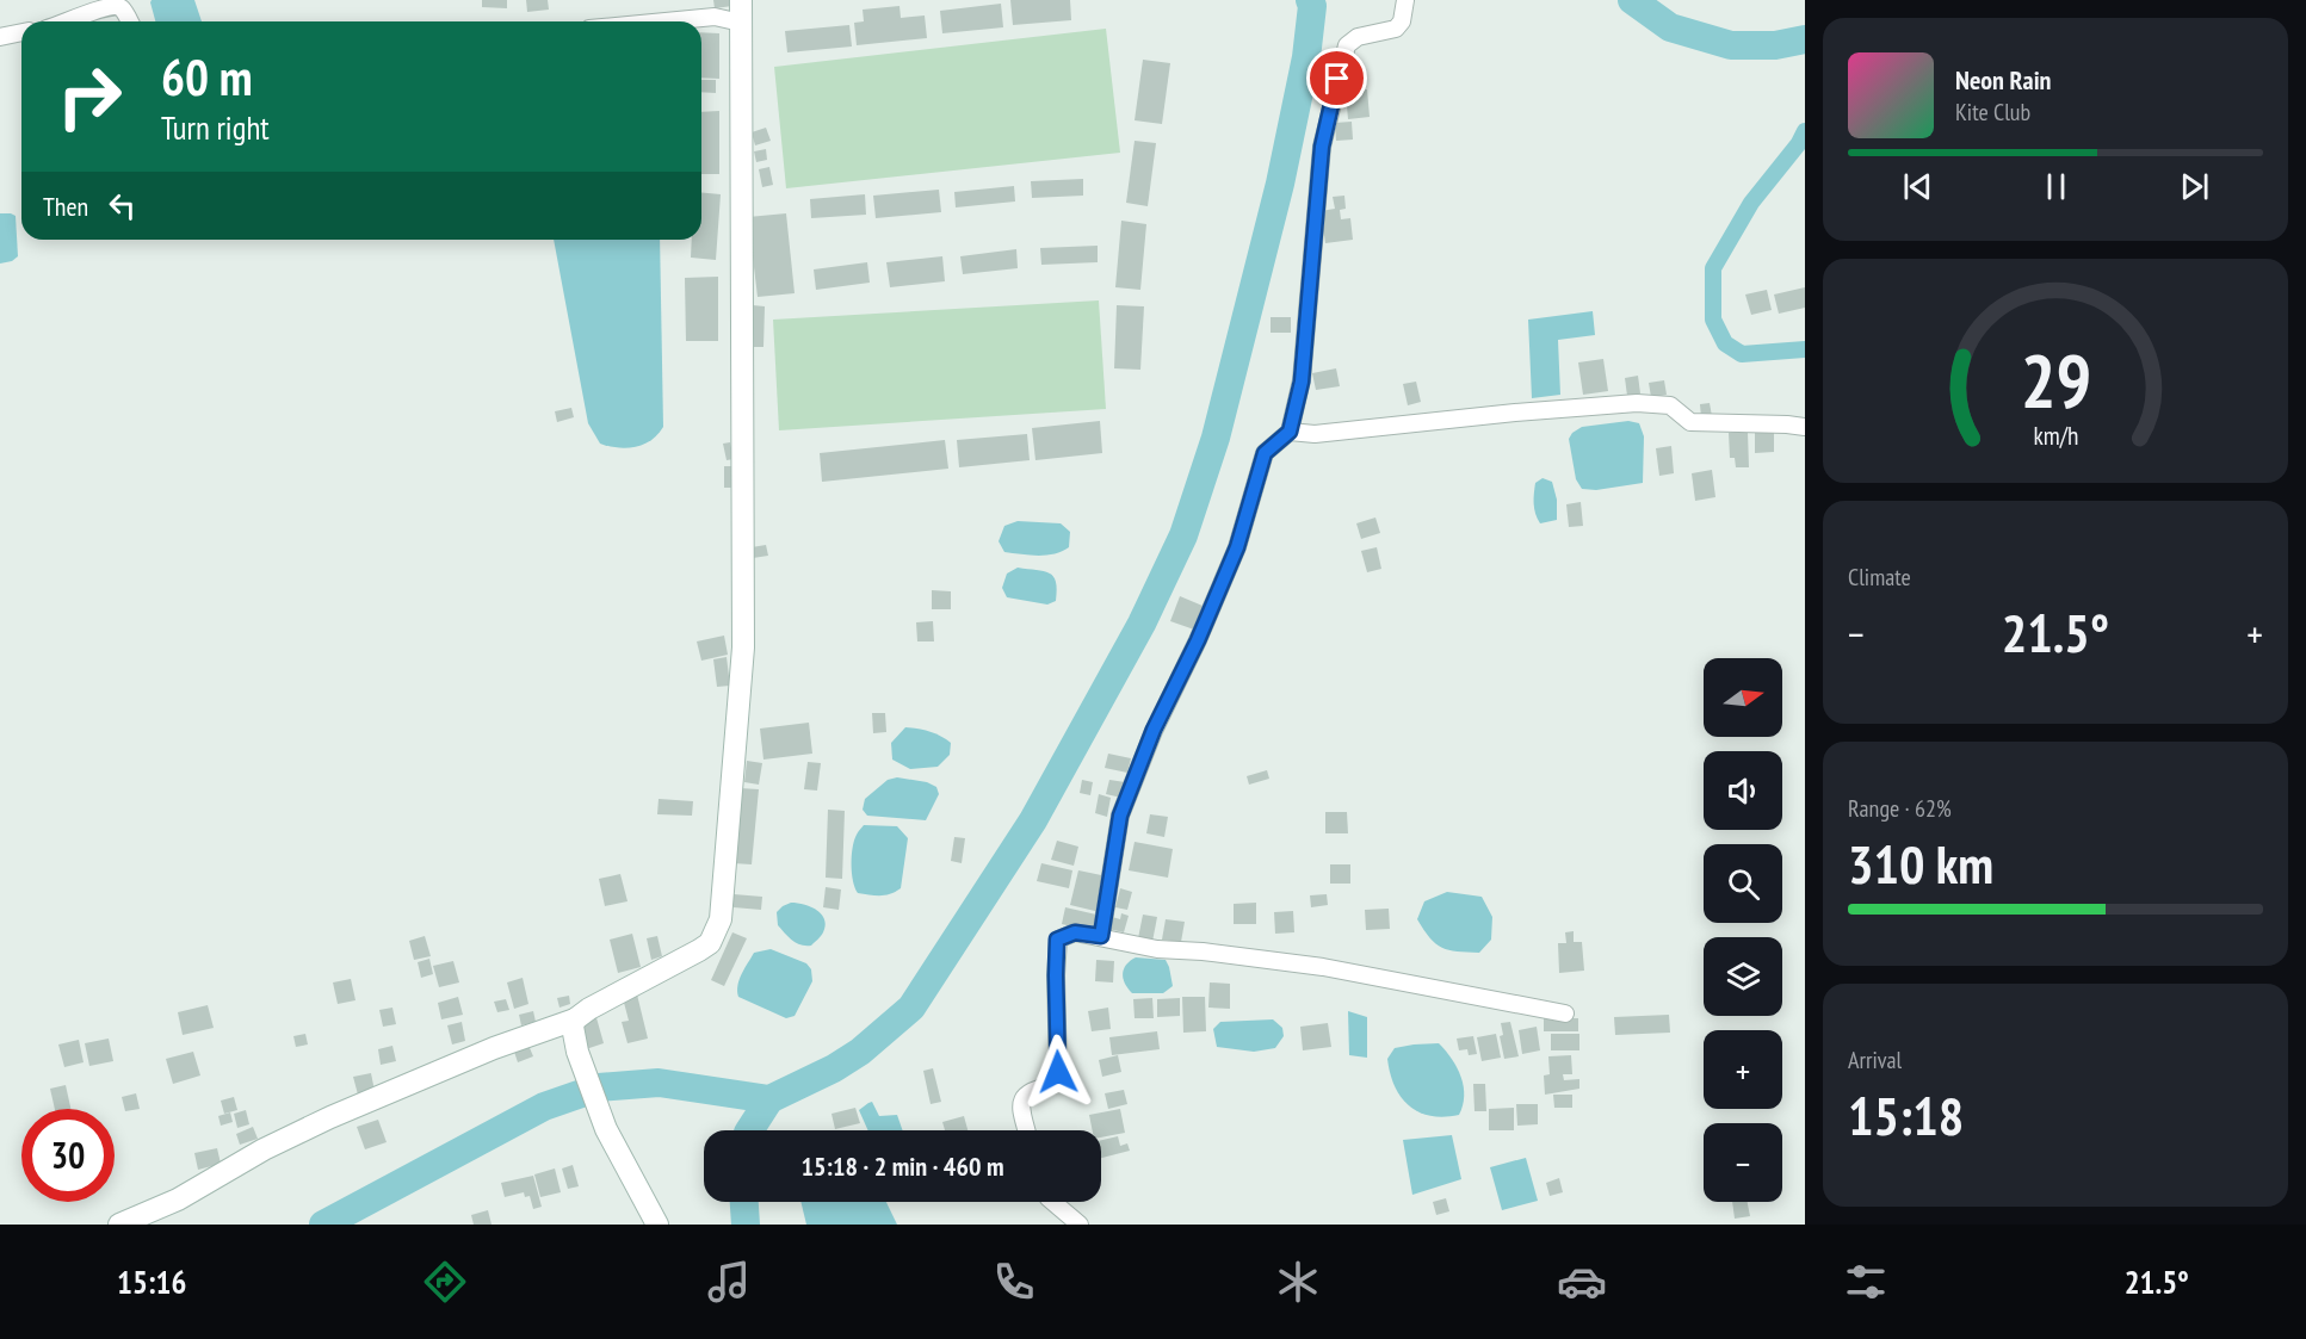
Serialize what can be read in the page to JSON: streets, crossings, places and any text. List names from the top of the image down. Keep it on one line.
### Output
{"north":"right","page":{"turn":["60 m","Turn right"],"song":["Neon Rain","Kite Club"],"then":"Then","tile":["Climate",["Range · 62%","310 km"],["Arrival","15:18"]],"heat":["−","21.5°","+"],"map_buttons":["+","−"],"limit":"30","trip":"15:18 · 2 min · 460 m","tabs":["15:16","21.5°"],"gauge":["29","km/h"]}}
